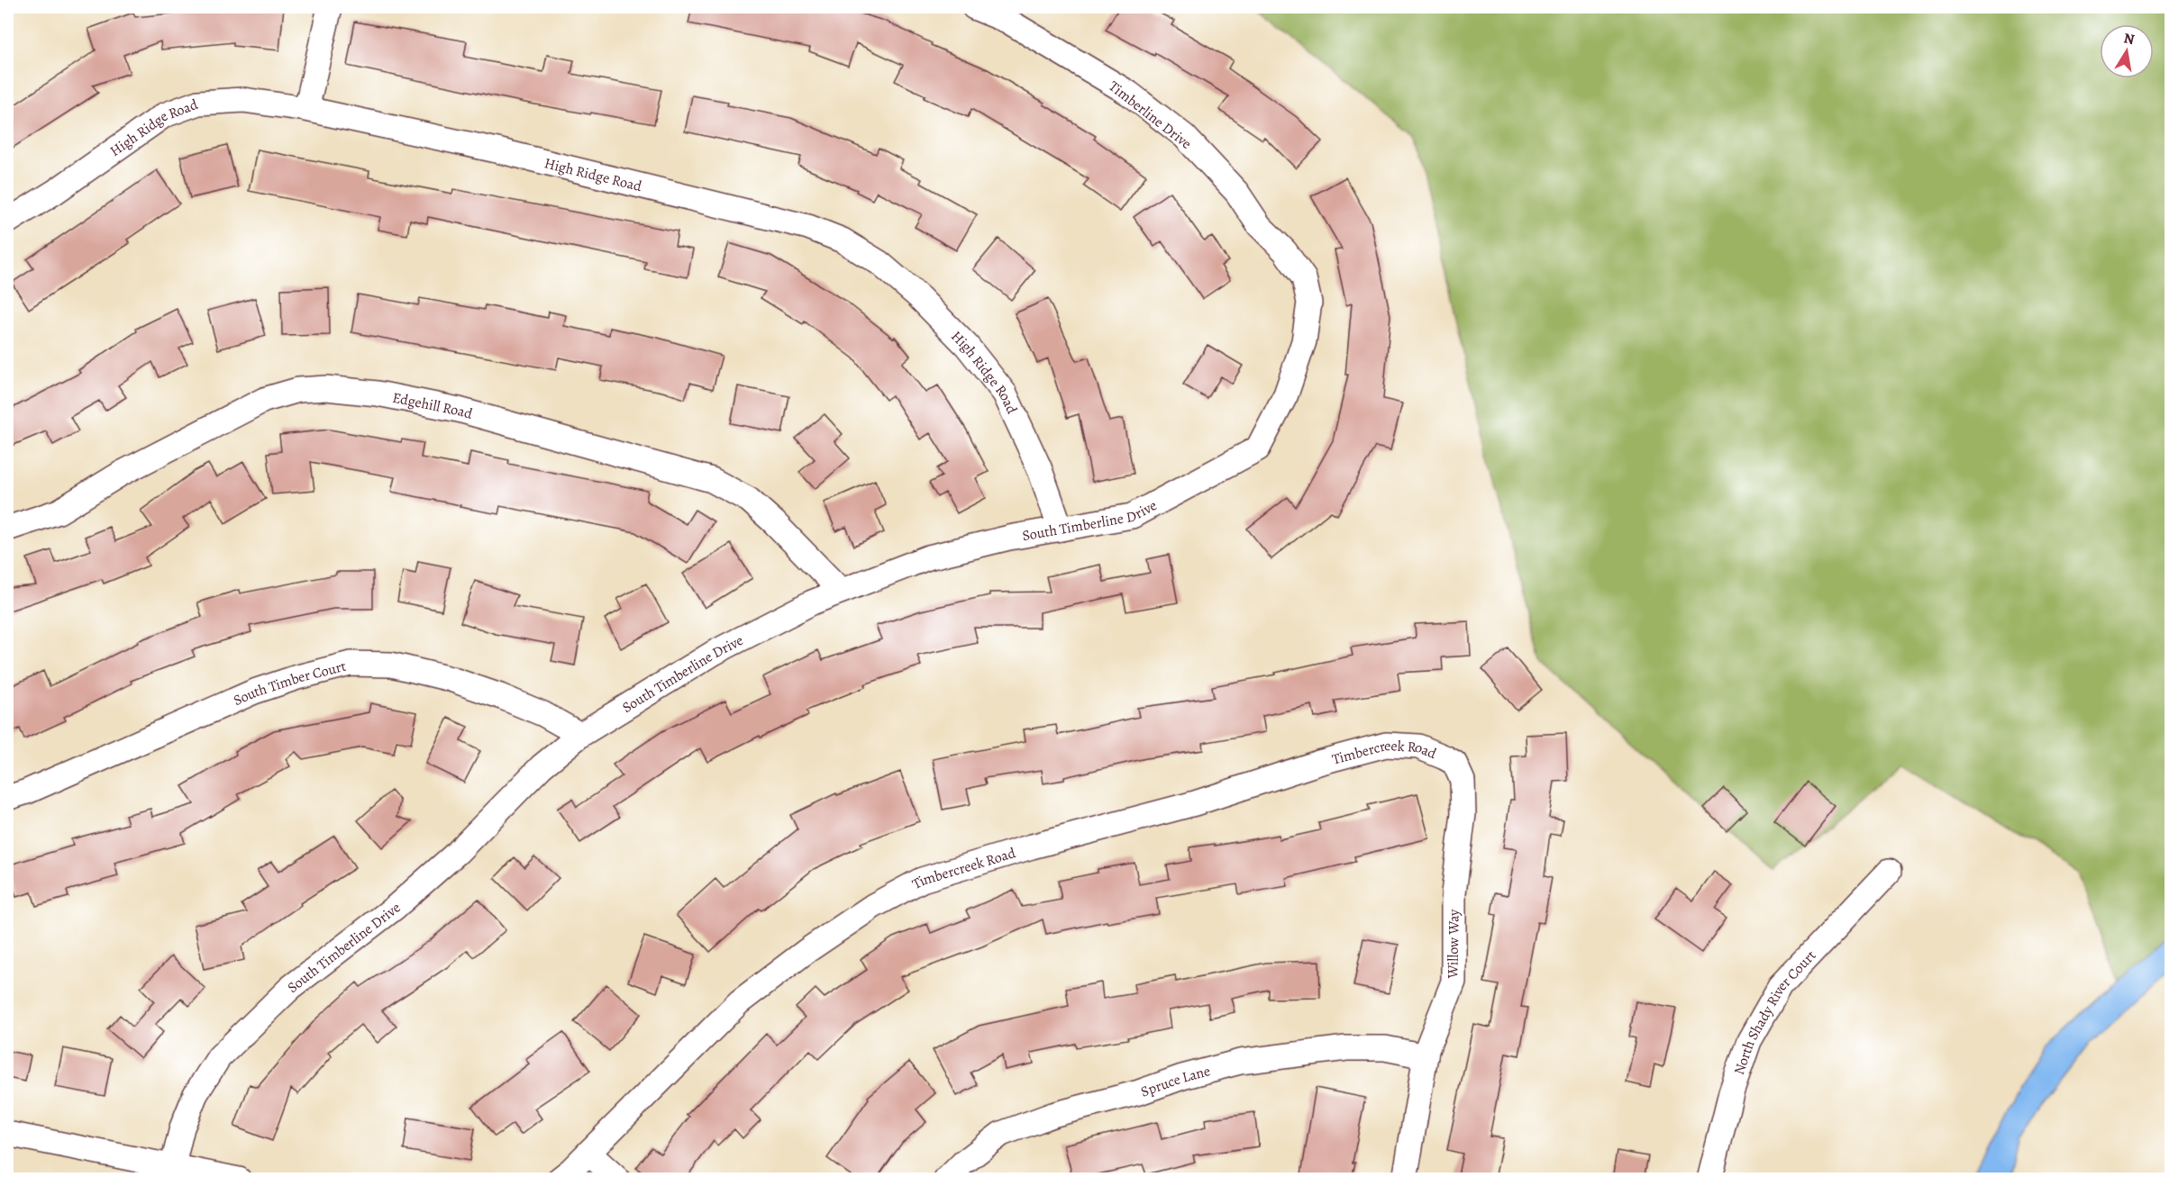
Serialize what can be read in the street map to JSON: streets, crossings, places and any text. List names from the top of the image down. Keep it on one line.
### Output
{"streets":{"street":["Timberline Drive","High Ridge Road","Edgehill Road","South Timberline Drive","South Timber Court","Timbercreek Road","Willow Way","North Shady River Court","Spruce Lane"]},"crossings":[["Timberline Drive","South Timberline Drive"],["High Ridge Road","South Timberline Drive"],["Edgehill Road","South Timberline Drive"],["South Timberline Drive","South Timber Court"],["Timbercreek Road","Willow Way"],["Willow Way","Spruce Lane"]],"north":"top"}
